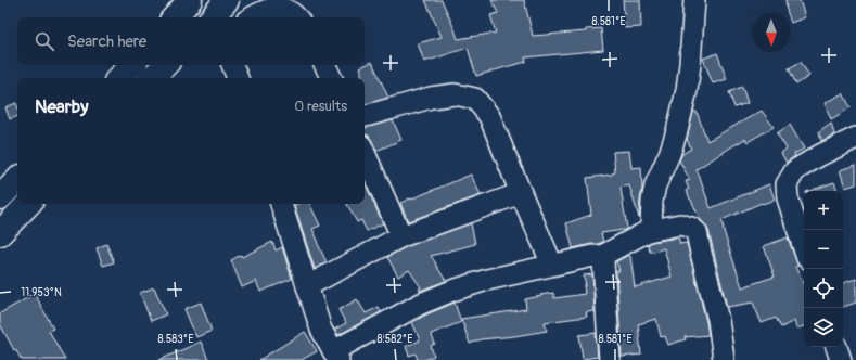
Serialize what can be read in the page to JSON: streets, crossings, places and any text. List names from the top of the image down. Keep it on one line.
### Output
{"north":"bottom","page":{"search":"Search here","heading":["Nearby","0 results"],"map_buttons":["+","−"]},"coordinates":["8.581°E","11.953°N","8.583°E","8.582°E"]}
